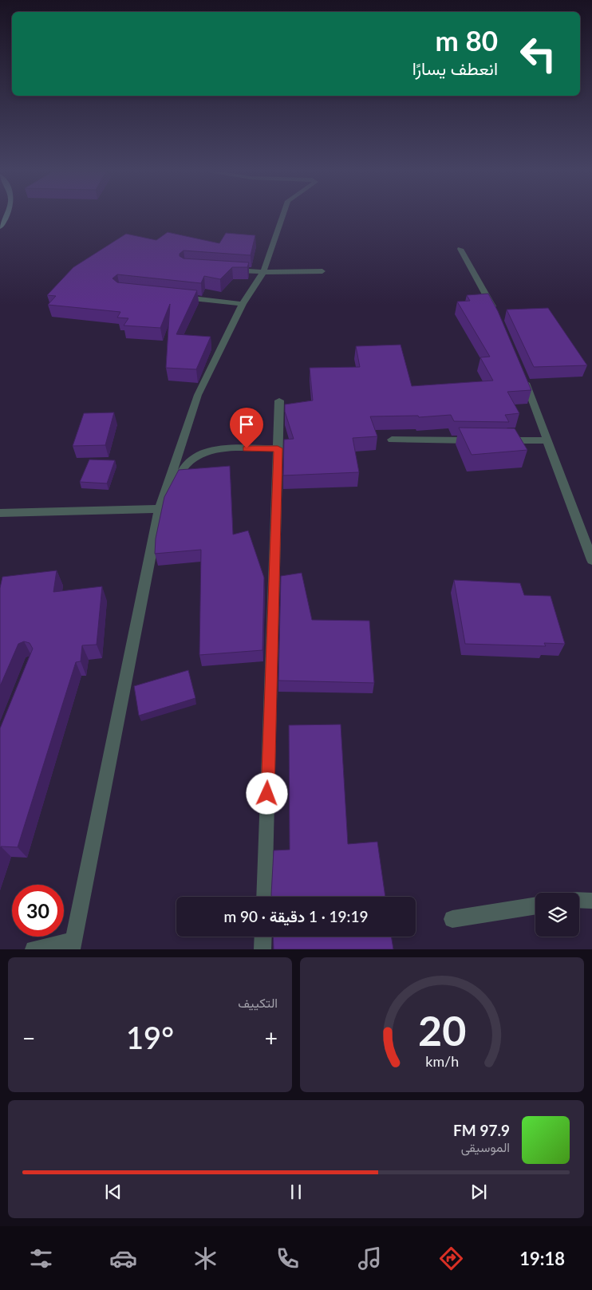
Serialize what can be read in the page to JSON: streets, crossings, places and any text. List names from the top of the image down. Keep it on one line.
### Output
{"page":{"turn":["80 m","انعطف يسارًا"],"limit":"30","trip":"19:19 · 1 دقيقة · 90 m","tile":"التكييف","heat":["−","19°","+"],"song":["97.9 FM","الموسيقى"],"tabs":"19:18","gauge":["20","km/h"]}}
